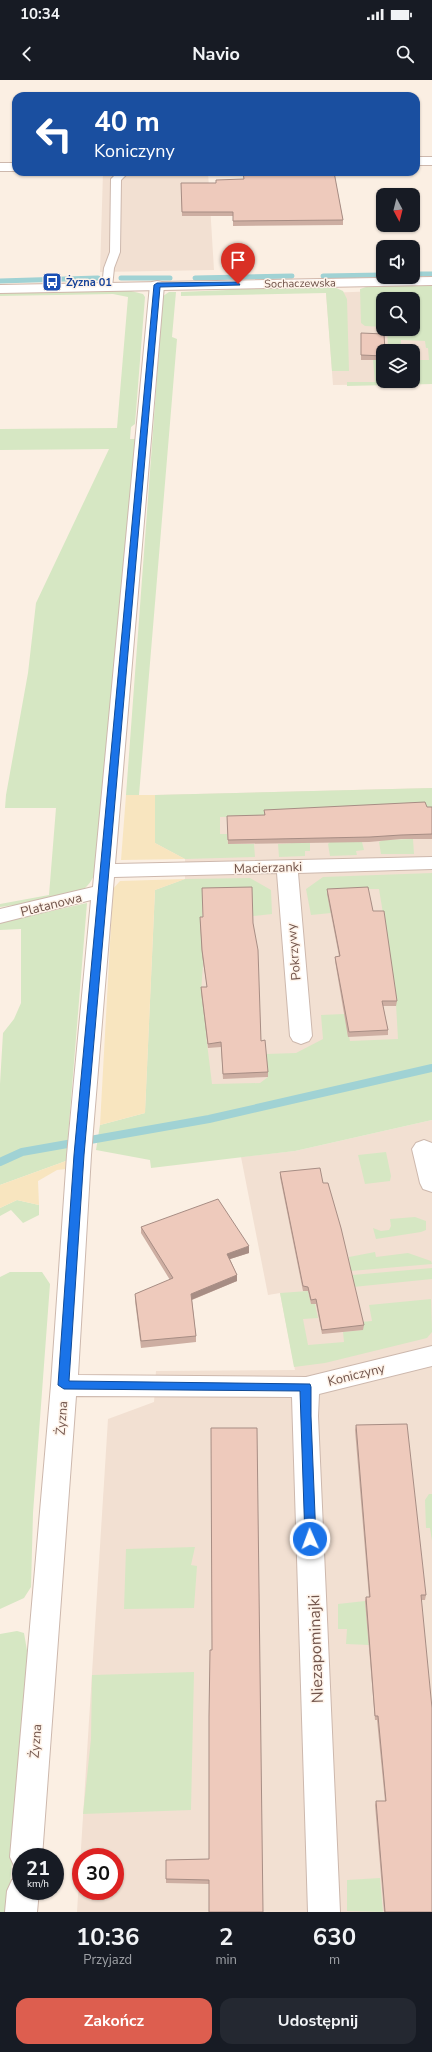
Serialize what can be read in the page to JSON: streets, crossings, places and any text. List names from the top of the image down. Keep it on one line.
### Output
{"streets":{"street":["Sochaczewska","Macierzanki","Platanowa","Pokrzywy","Koniczyny","Żyzna","Niezapominajki"]},"crossings":[["Sochaczewska","Żyzna"],["Macierzanki","Platanowa"],["Macierzanki","Pokrzywy"],["Macierzanki","Żyzna"],["Platanowa","Żyzna"],["Koniczyny","Żyzna"],["Koniczyny","Niezapominajki"]],"places":{"bus stop":["Żyzna 01"]},"north":"bottom","page":{"status":"10:34","header":"Navio","turn":["40 m","Koniczyny"],"speed":"21 km/h","limit":"30","eta":["10:36","Przyjazd","2","min","630","m"],"buttons":["Zakończ","Udostępnij"]}}
